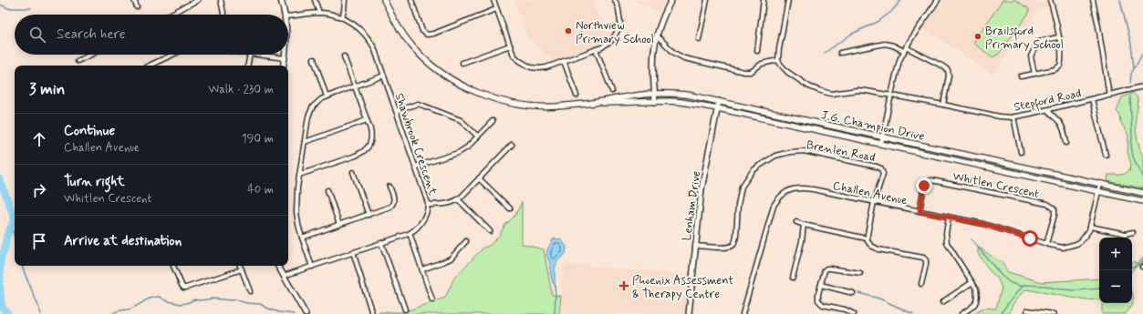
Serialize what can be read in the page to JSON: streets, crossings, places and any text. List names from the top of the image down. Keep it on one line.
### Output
{"streets":{"main road":["J.G. Champion Drive"],"street":["Stepford Road","Shawbrook Crescent","Brenlen Road","Whitlen Crescent","Challen Avenue","Lenham Drive"]},"crossings":[["J.G. Champion Drive","Challen Avenue"],["J.G. Champion Drive","Lenham Drive"],["Brenlen Road","Challen Avenue"],["Brenlen Road","Lenham Drive"],["Whitlen Crescent","Challen Avenue"]],"places":{"other":["Northview Primary School","Brailsford Primary School"],"health":["Phoenix Assessment & Therapy Centre"]},"page":{"search":"Search here","heading":["3 min","Walk · 230 m"],"list":[["Continue","Challen Avenue","190 m"],["Turn right","Whitlen Crescent","40 m"],"Arrive at destination"],"map_buttons":["+","−"]}}
